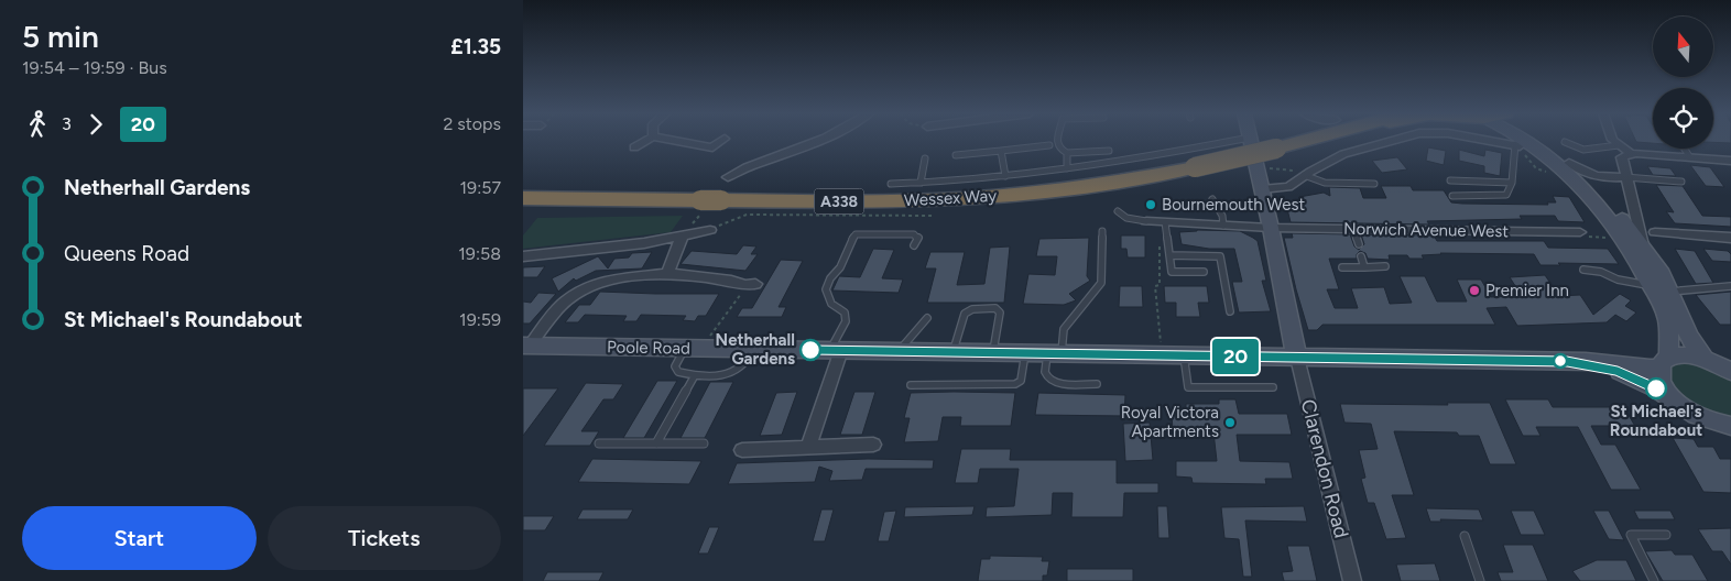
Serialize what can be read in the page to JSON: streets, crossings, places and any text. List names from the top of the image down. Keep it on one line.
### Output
{"streets":{"highway":["Wessex Way","A338"],"street":["Norwich Avenue West","Poole Road","Clarendon Road"]},"crossings":[["Poole Road","Clarendon Road"]],"places":["Bournemouth West","Premier Inn","Netherhall Gardens","St Michael's Roundabout","Royal Victora Apartments"],"lines":["bus line 20"],"north":"top","page":{"heading":["5 min","19:54 – 19:59 · Bus","£1.35"],"on_map":"20","legs":["3","20","2 stops"],"list":[{"name":"Netherhall Gardens","value":"19:57"},{"name":"Queens Road","value":"19:58"},{"name":"St Michael's Roundabout","value":"19:59"}],"buttons":["Start","Tickets"]}}
